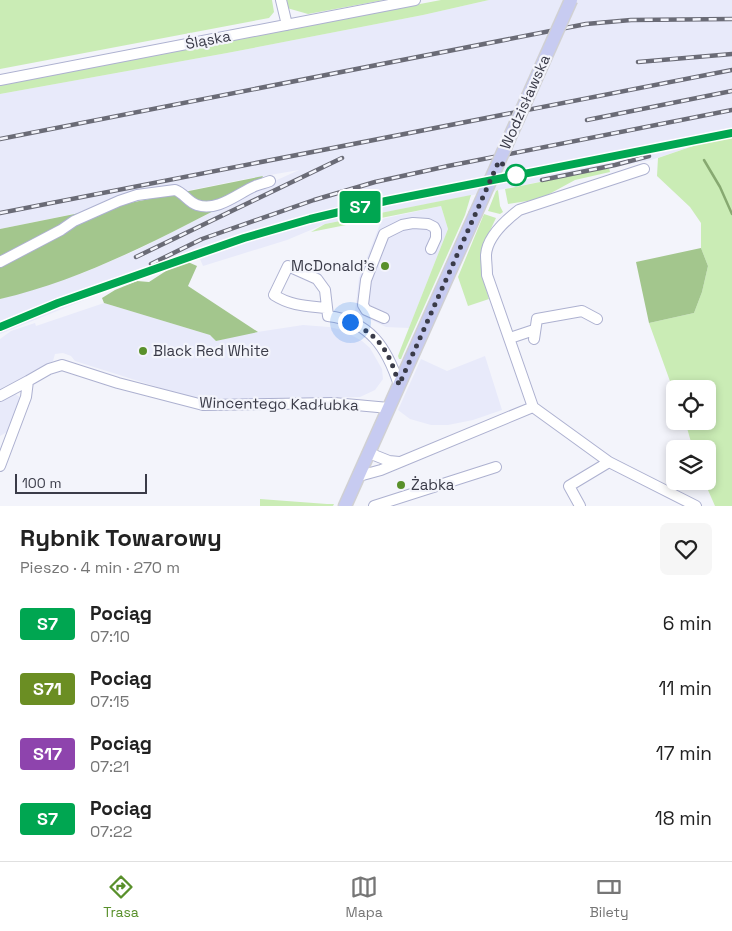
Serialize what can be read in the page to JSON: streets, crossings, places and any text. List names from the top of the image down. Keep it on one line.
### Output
{"streets":{"main road":["Wodzisławska"],"street":["Śląska","Wincentego Kadłubka"]},"crossings":[["Wodzisławska","Wincentego Kadłubka"]],"places":["McDonald's","Black Red White","Żabka"],"scale_bar":"100 m","page":{"on_map":"S7","scale":"100 m","heading":["Rybnik Towarowy","Pieszo · 4 min · 270 m"],"list":[{"mark":"S7","name":"Pociąg","note":"07:10","value":"6 min"},{"mark":"S71","name":"Pociąg","note":"07:15","value":"11 min"},{"mark":"S17","name":"Pociąg","note":"07:21","value":"17 min"},{"mark":"S7","name":"Pociąg","note":"07:22","value":"18 min"}],"tabs":["Trasa","Mapa","Bilety"]}}
